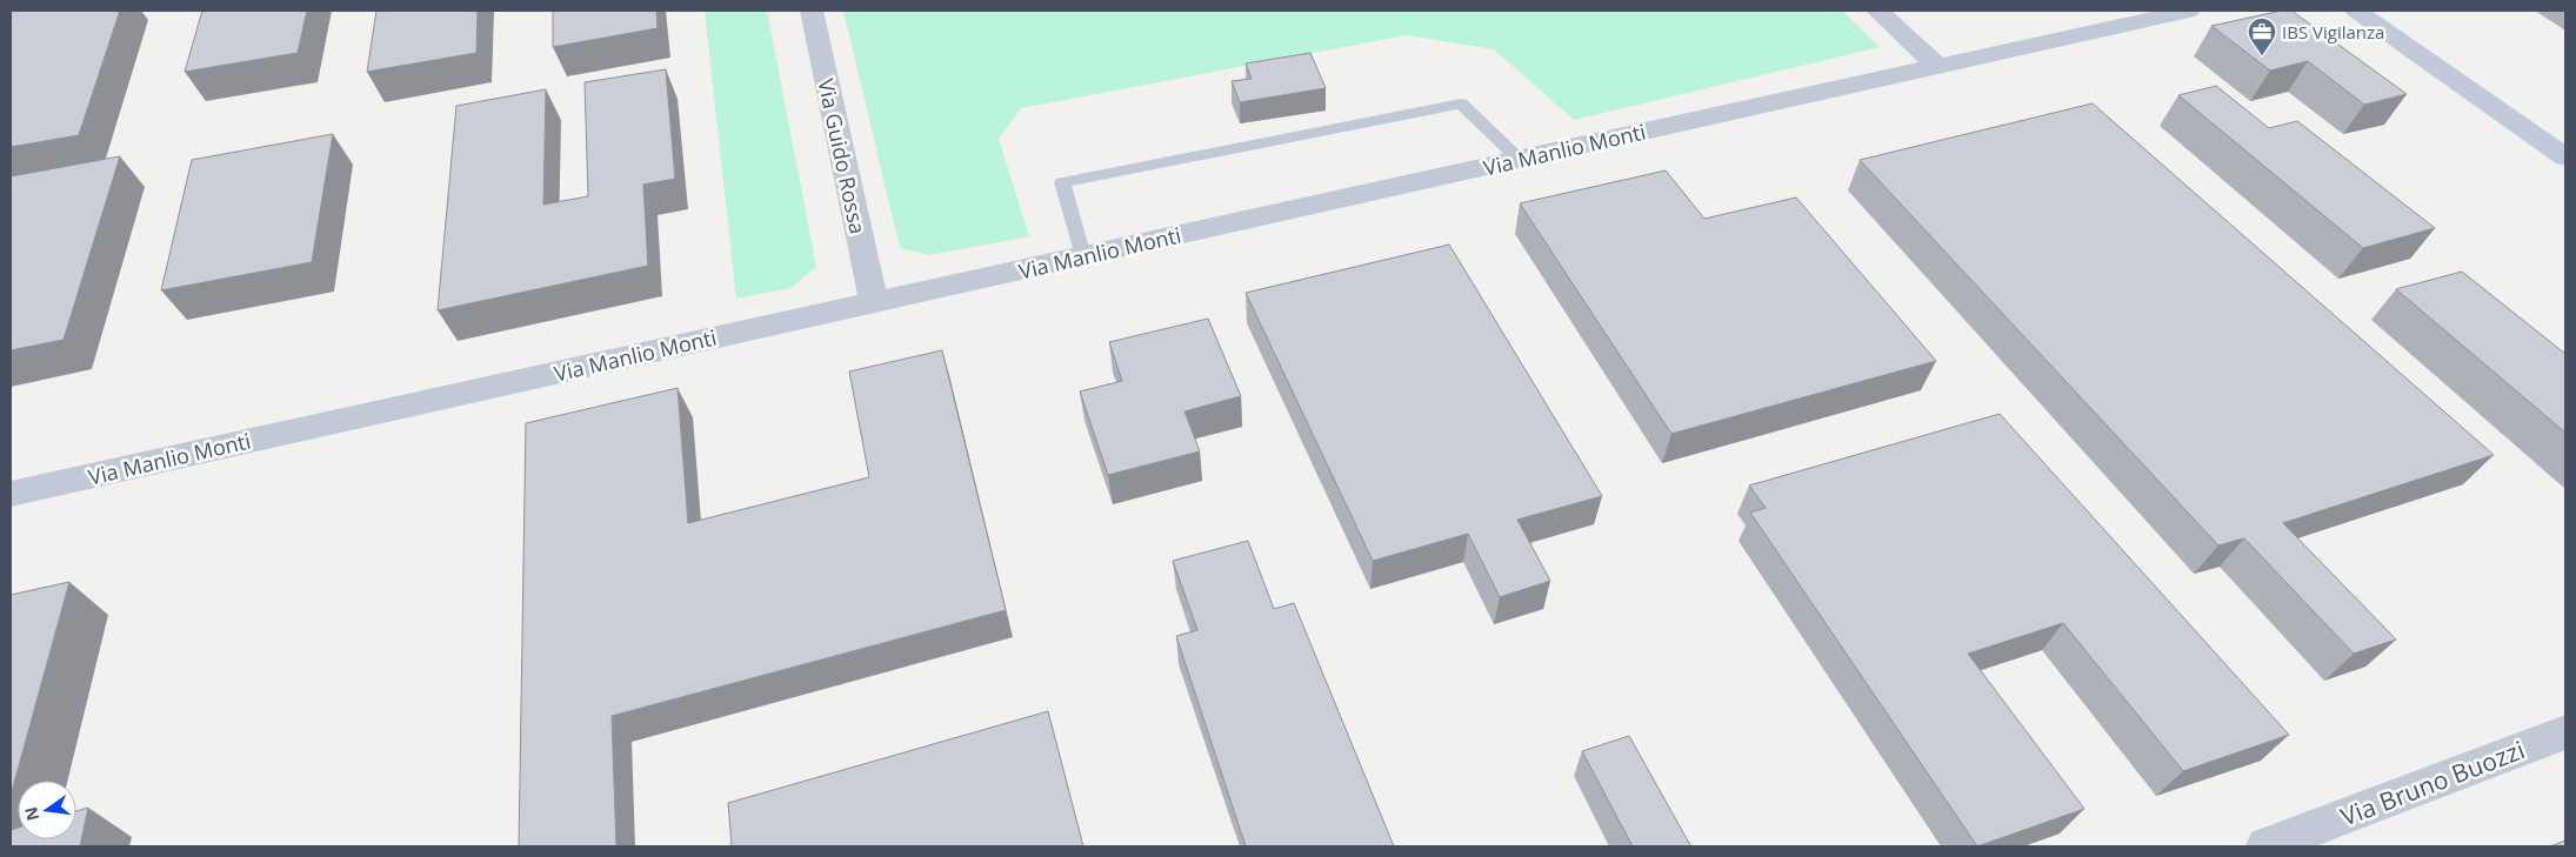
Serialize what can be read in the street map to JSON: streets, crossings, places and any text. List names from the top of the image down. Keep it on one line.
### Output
{"streets":{"street":["Via Manlio Monti","Via Guido Rossa","Via Bruno Buozzi"]},"crossings":[["Via Manlio Monti","Via Guido Rossa"]],"places":{"office":["IBS Vigilanza"]},"north":"left"}
